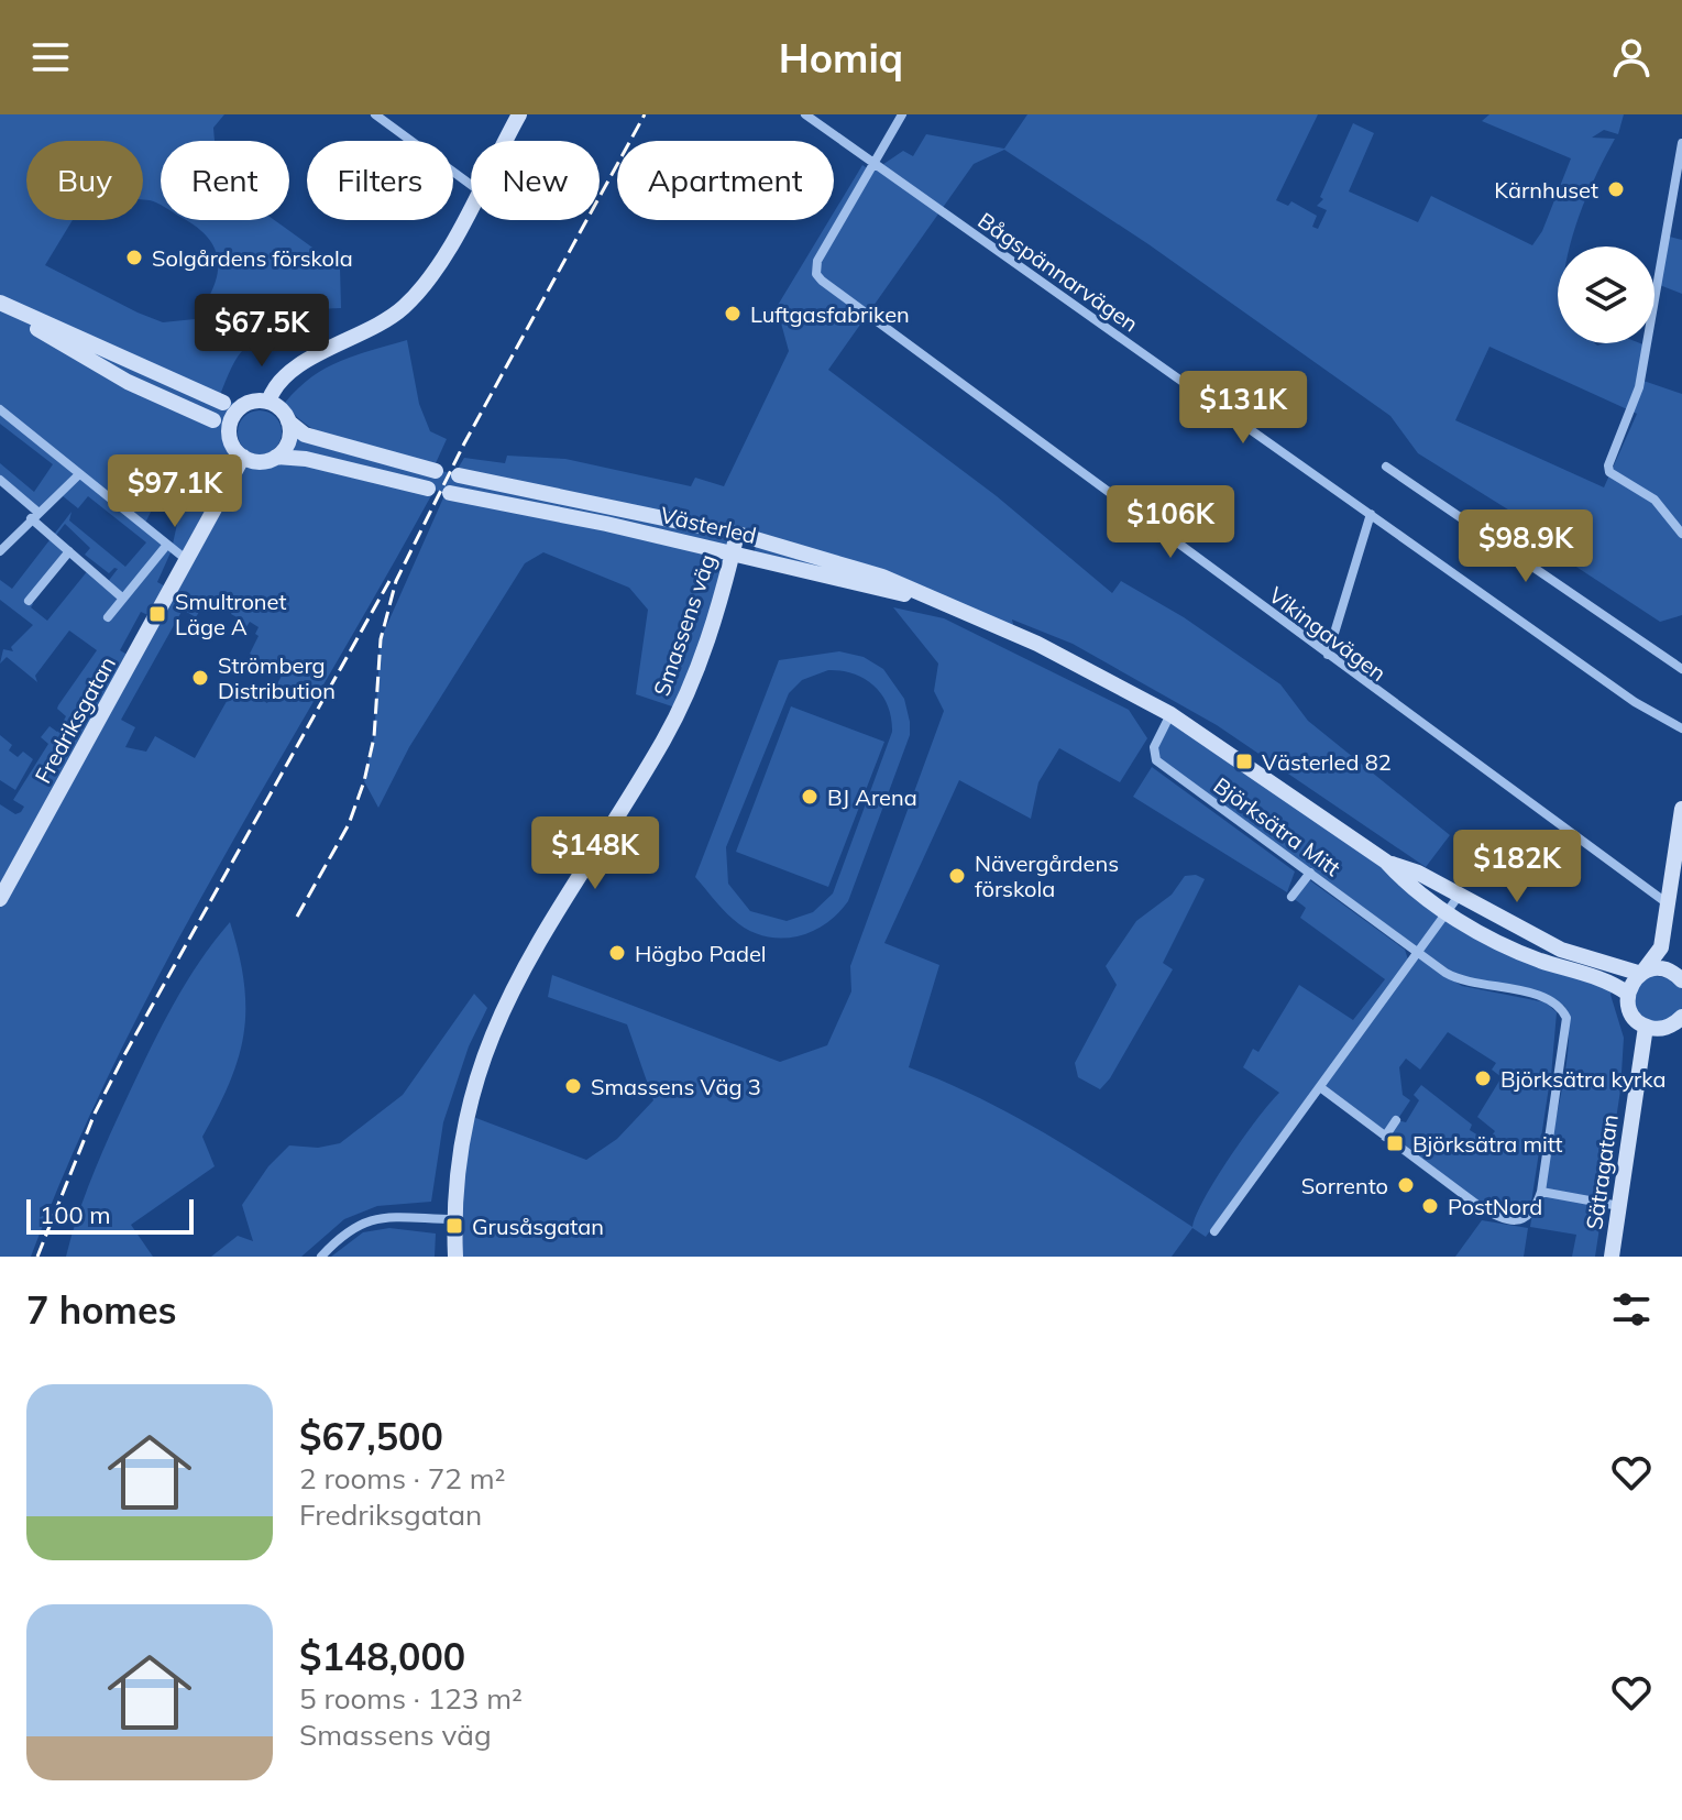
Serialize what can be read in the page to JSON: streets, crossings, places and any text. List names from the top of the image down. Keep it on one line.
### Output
{"streets":{"street":["Bågspännarvägen","Västerled","Smassens väg","Vikingavägen","Fredriksgatan","Björksätra Mitt","Sätragatan"]},"crossings":[["Bågspännarvägen","Vikingavägen"],["Västerled","Smassens väg"],["Västerled","Björksätra Mitt"]],"places":{"other":["Kärnhuset","Solgårdens förskola","Luftgasfabriken","Strömberg Distribution","BJ Arena","Nävergårdens förskola","Högbo Padel","Björksätra kyrka","Smassens Väg 3","Sorrento","PostNord"],"transit":["Smultronet Läge A","Västerled 82","Björksätra mitt","Grusåsgatan"]},"scale_bar":"100 m","page":{"header":"Homiq","chip":["Buy","Rent","Filters","New","Apartment"],"price":["$67.5K","$131K","$97.1K","$106K","$98.9K","$148K","$182K"],"scale":"100 m","heading":"7 homes","list":[{"name":"$67,500","note":"2 rooms · 72 m² · Fredriksgatan"},{"name":"$148,000","note":"5 rooms · 123 m² · Smassens väg"}]}}
